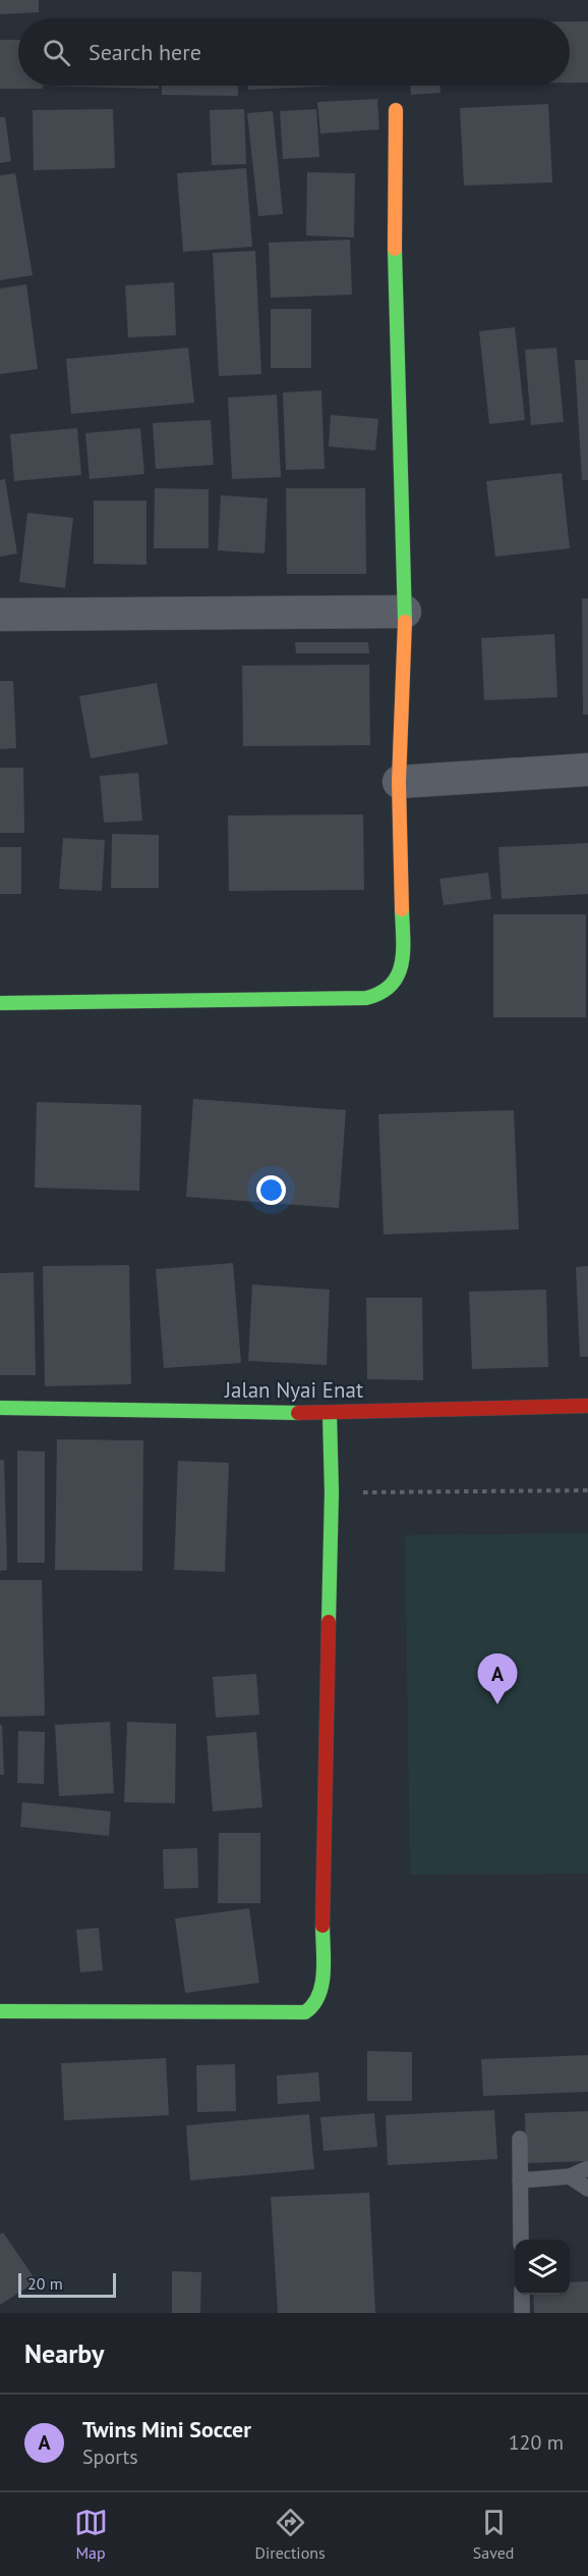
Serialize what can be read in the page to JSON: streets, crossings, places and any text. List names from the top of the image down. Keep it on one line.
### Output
{"streets":{"street":["Jalan Nyai Enat"]},"scale_bar":"20 m","page":{"search":"Search here","pins":"A","scale":"20 m","heading":"Nearby","list":[{"mark":"A","name":"Twins Mini Soccer","note":"Sports","value":"120 m"}],"nav":["Map","Directions","Saved"]}}
